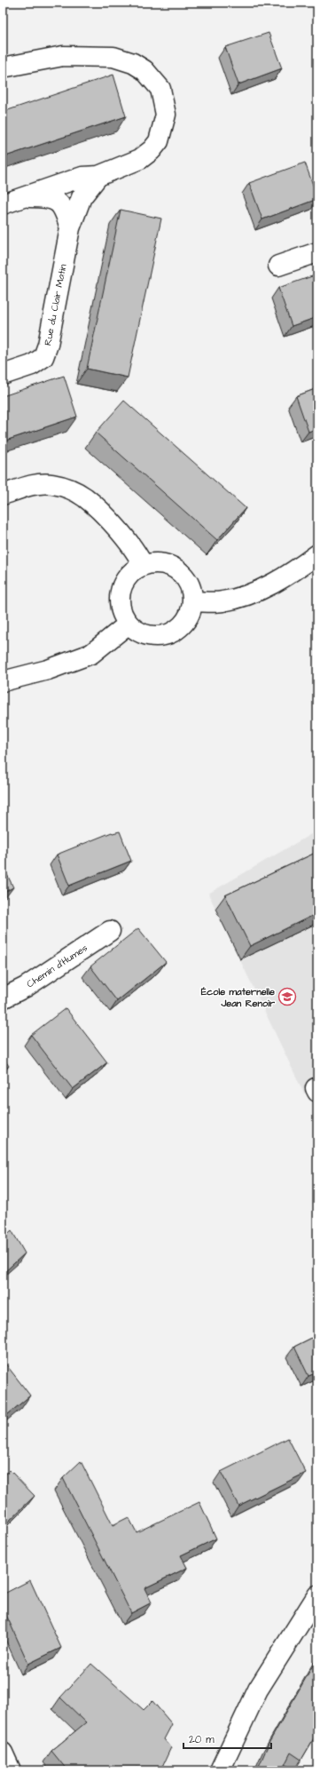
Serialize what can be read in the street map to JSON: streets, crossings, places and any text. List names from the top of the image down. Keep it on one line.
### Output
{"streets":{"street":["Rue du Clair Matin","Chemin d'Humes"]},"places":{"school or university":["École maternelle Jean Renoir"]},"scale_bar":"20 m"}
